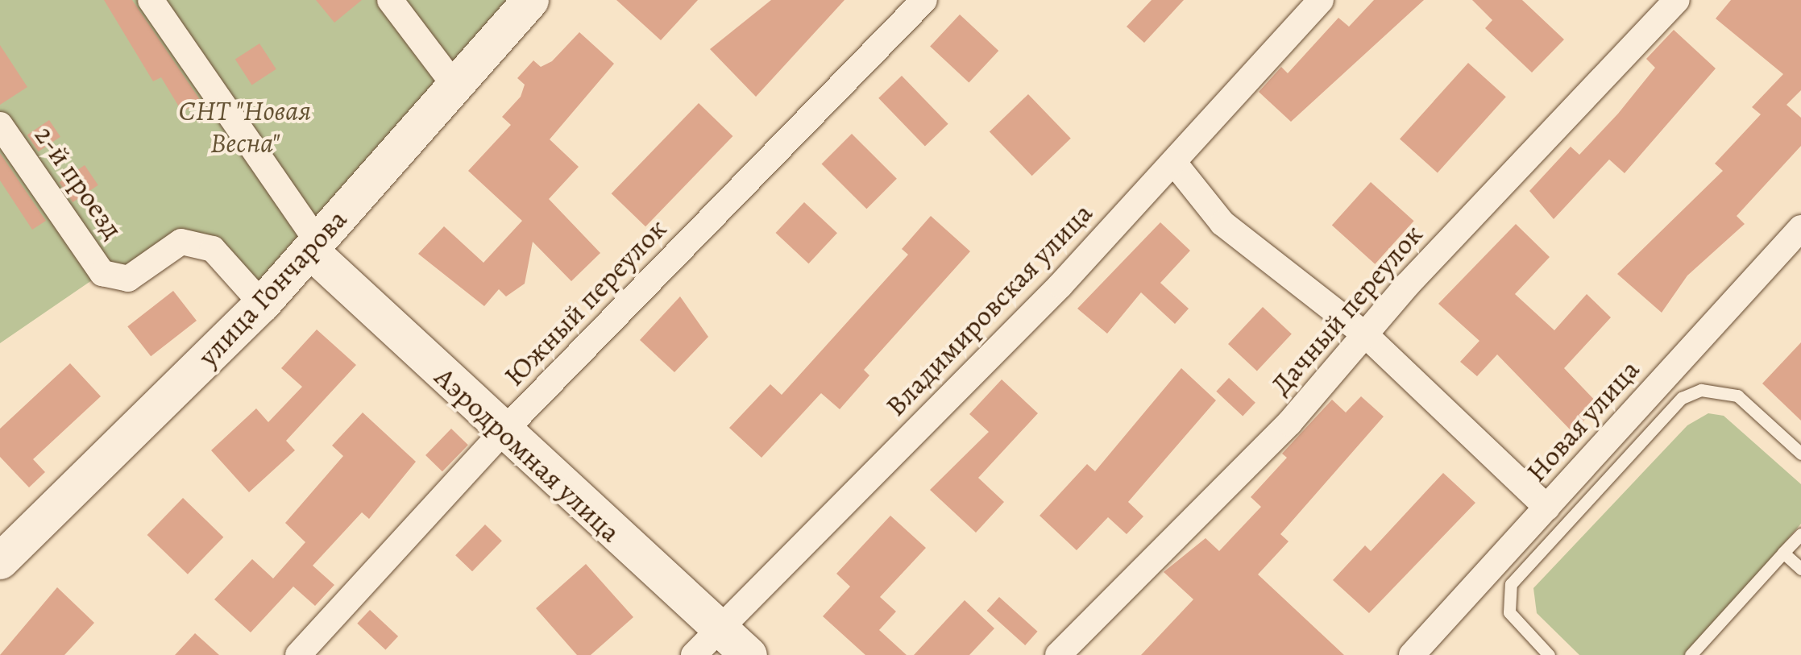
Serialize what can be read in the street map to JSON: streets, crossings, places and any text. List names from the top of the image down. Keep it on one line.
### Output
{"streets":{"street":["2-й проезд","улица Гончарова","Южный переулок","Владимировская улица","Дачный переулок","Новая улица","Аэродромная улица"]},"crossings":[["2-й проезд","улица Гончарова"],["улица Гончарова","Аэродромная улица"],["Южный переулок","Аэродромная улица"],["Владимировская улица","Аэродромная улица"]],"parks":["СНТ \"Новая Весна\""]}
